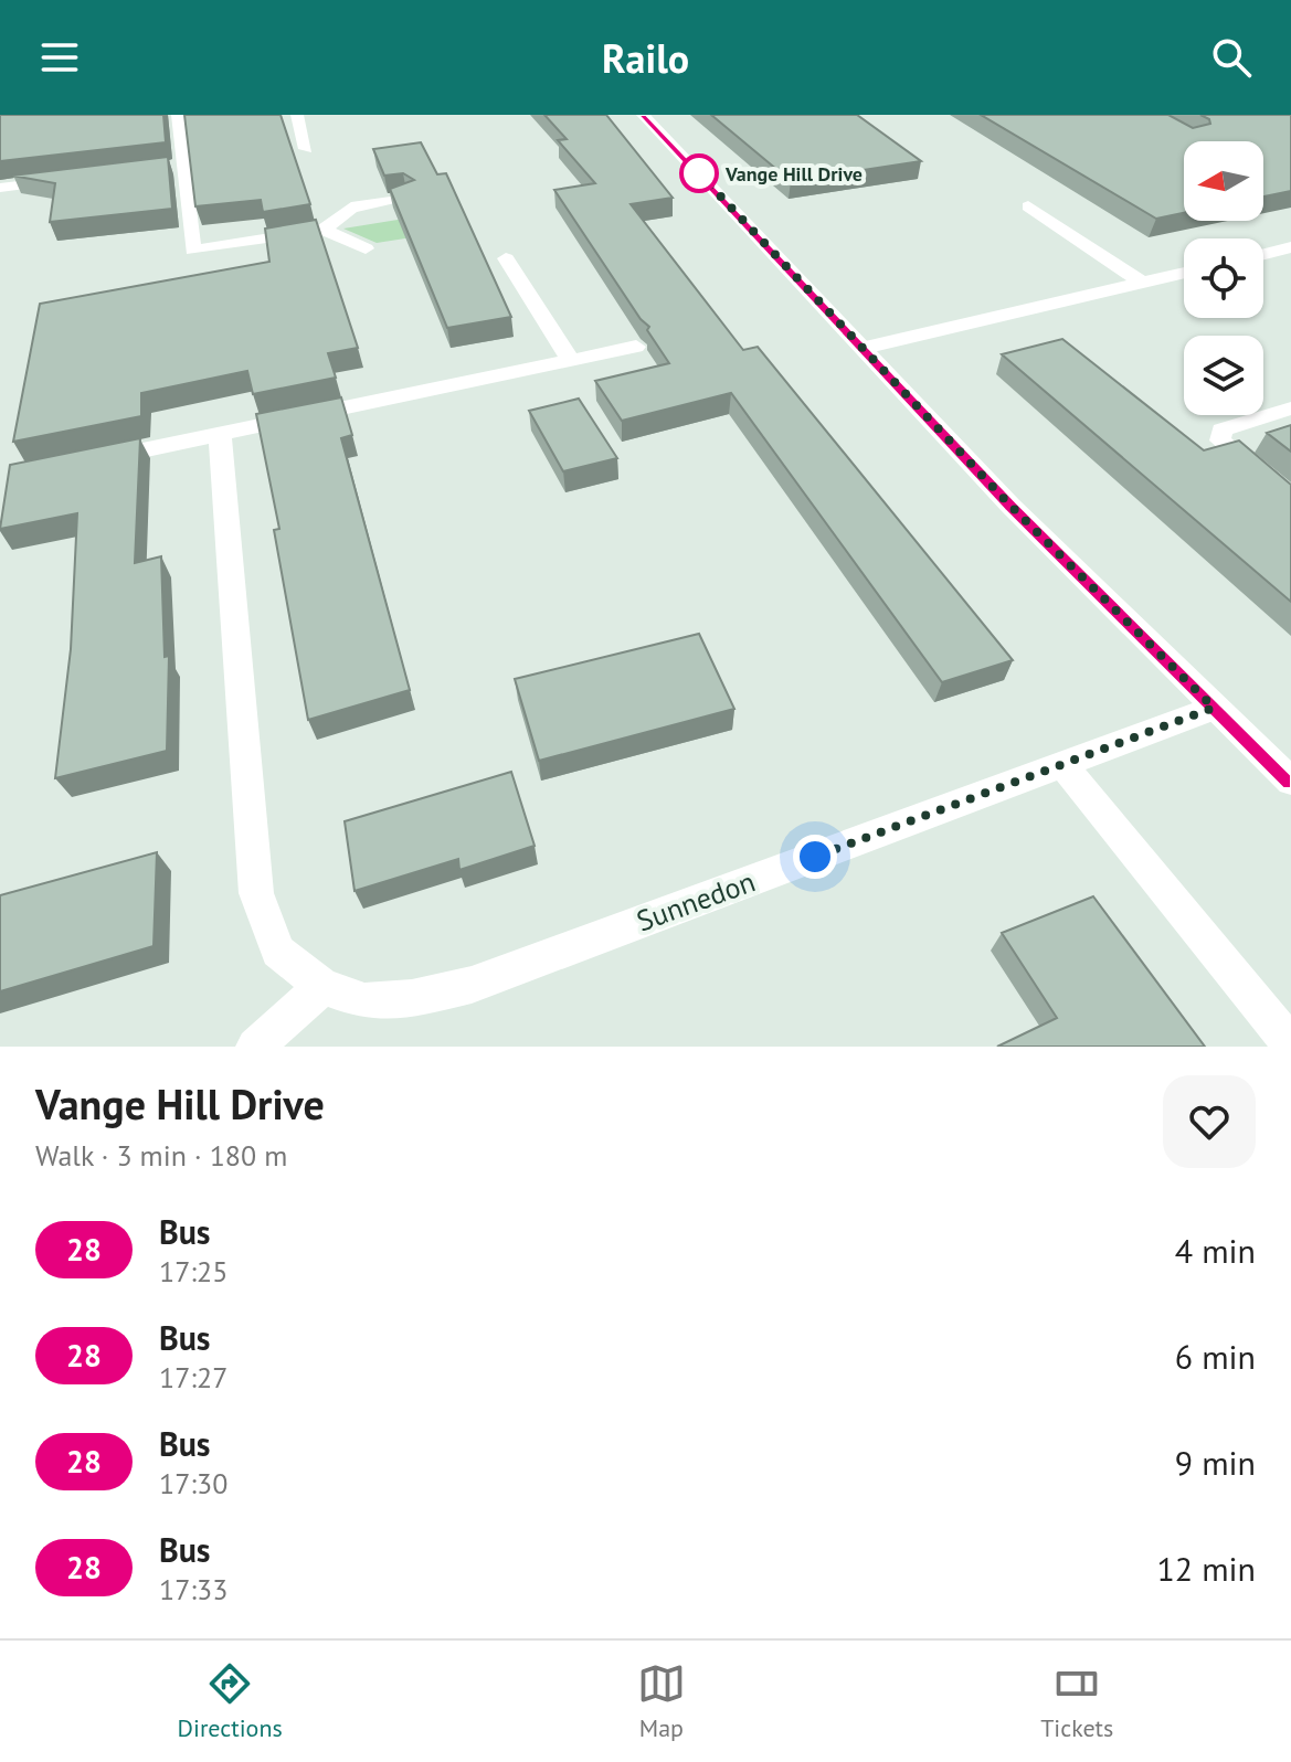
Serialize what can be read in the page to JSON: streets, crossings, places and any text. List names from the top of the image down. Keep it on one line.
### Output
{"streets":{"street":["Sunnedon"]},"places":["Vange Hill Drive"],"lines":["bus line 28"],"north":"left","page":{"header":"Railo","heading":["Vange Hill Drive","Walk · 3 min · 180 m"],"list":[{"mark":"28","name":"Bus","note":"17:25","value":"4 min"},{"mark":"28","name":"Bus","note":"17:27","value":"6 min"},{"mark":"28","name":"Bus","note":"17:30","value":"9 min"},{"mark":"28","name":"Bus","note":"17:33","value":"12 min"}],"tabs":["Directions","Map","Tickets"]}}
